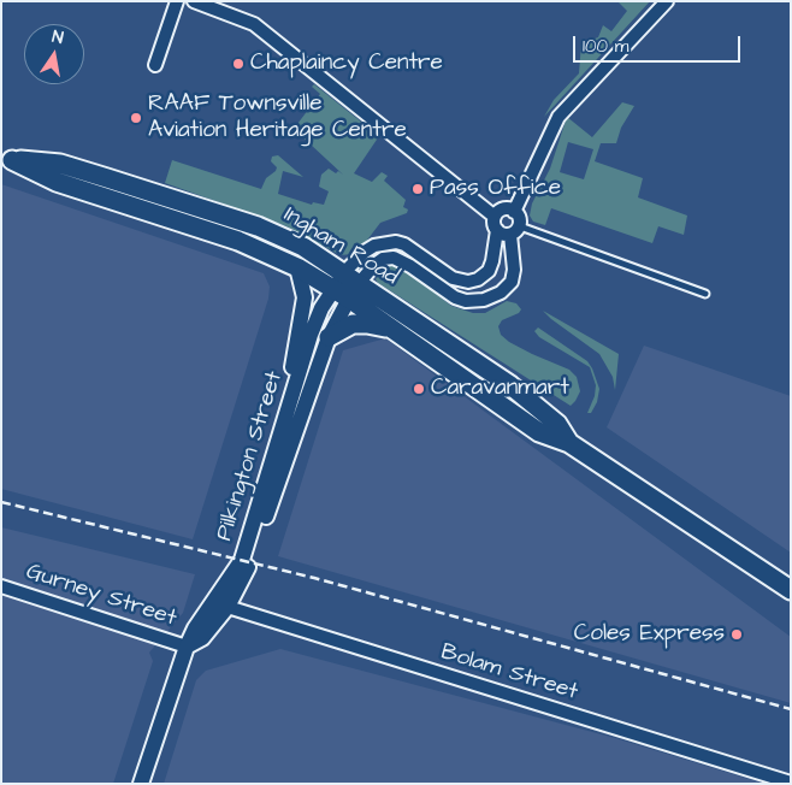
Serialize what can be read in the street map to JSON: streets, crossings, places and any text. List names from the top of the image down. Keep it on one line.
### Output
{"streets":{"main road":["Ingham Road"],"street":["Pilkington Street","Gurney Street","Bolam Street"]},"crossings":[["Ingham Road","Pilkington Street"],["Pilkington Street","Gurney Street"],["Pilkington Street","Bolam Street"]],"places":["Chaplaincy Centre","RAAF Townsville Aviation Heritage Centre","Pass Office","Caravanmart","Coles Express"],"scale_bar":"100 m","north":"top"}
